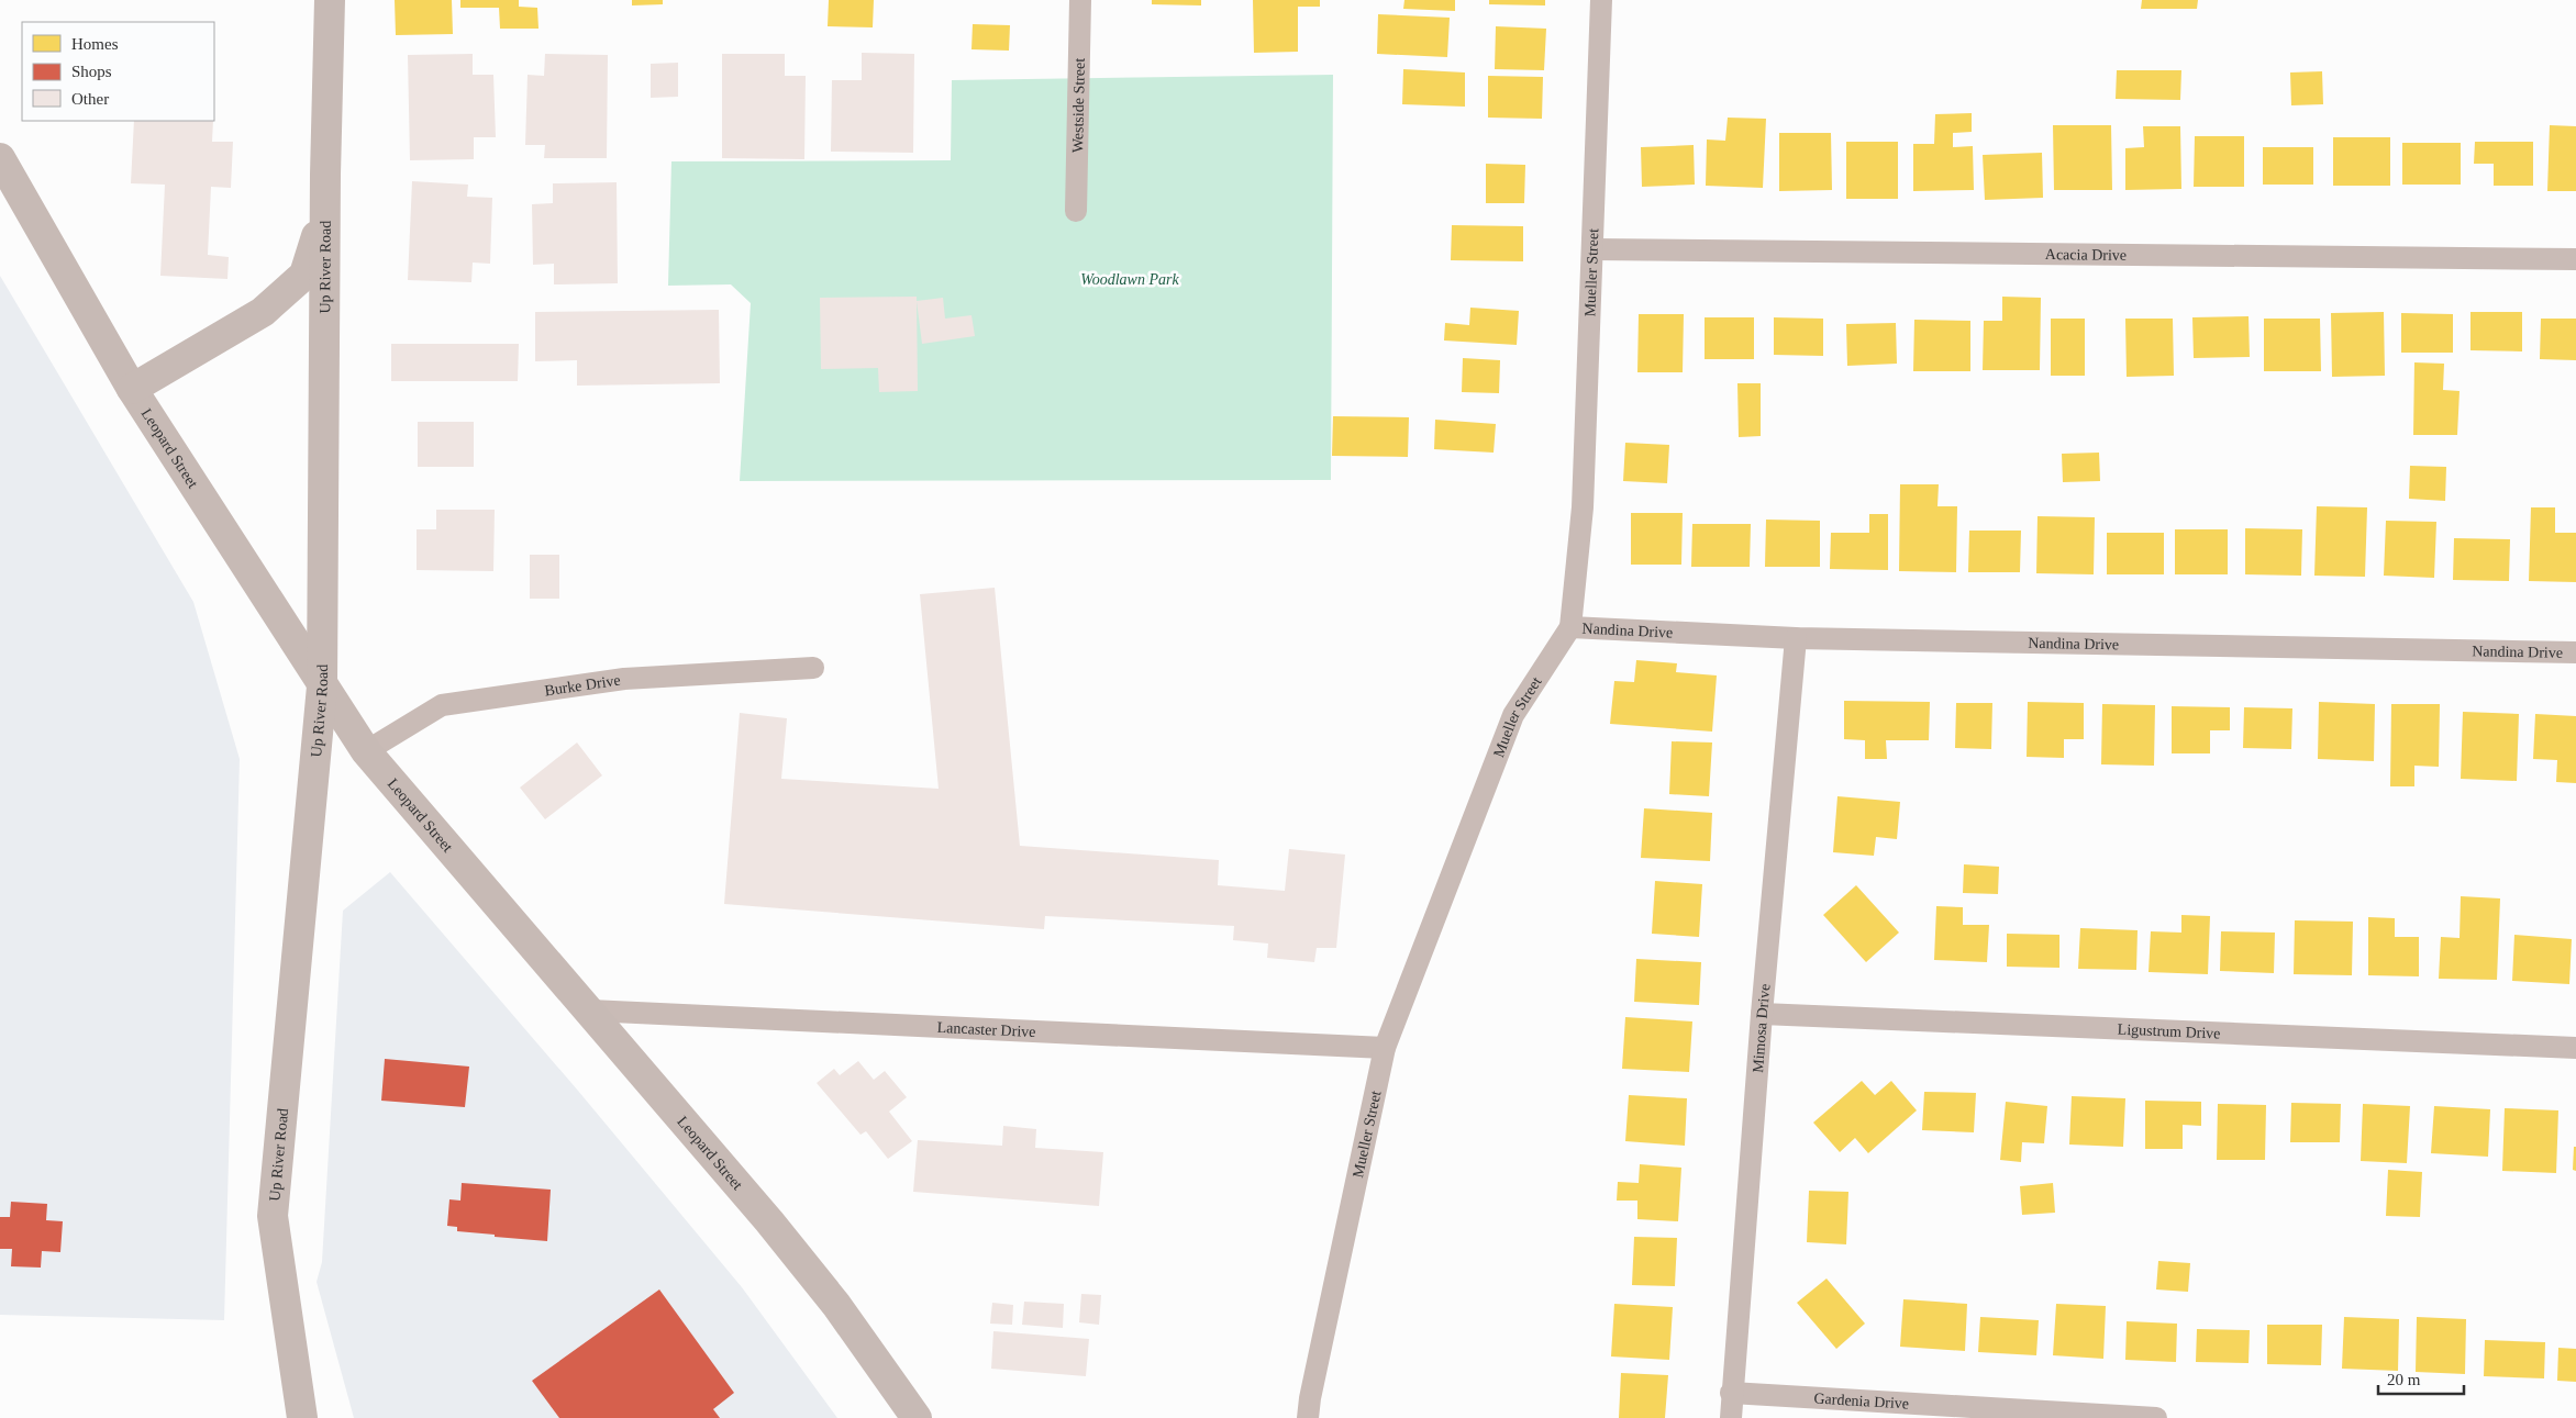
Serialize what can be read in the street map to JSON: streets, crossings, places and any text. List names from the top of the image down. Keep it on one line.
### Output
{"streets":{"street":["Westside Street","Acacia Drive","Up River Road","Mueller Street","Leopard Street","Nandina Drive","Burke Drive","Mimosa Drive","Lancaster Drive","Ligustrum Drive","Gardenia Drive"]},"crossings":[["Acacia Drive","Mueller Street"],["Up River Road","Leopard Street"],["Mueller Street","Nandina Drive"],["Mueller Street","Lancaster Drive"],["Leopard Street","Burke Drive"],["Leopard Street","Lancaster Drive"],["Nandina Drive","Mimosa Drive"],["Mimosa Drive","Ligustrum Drive"],["Mimosa Drive","Gardenia Drive"]],"parks":["Woodlawn Park"],"legend":["Homes","Shops","Other"],"scale_bar":"20 m"}
